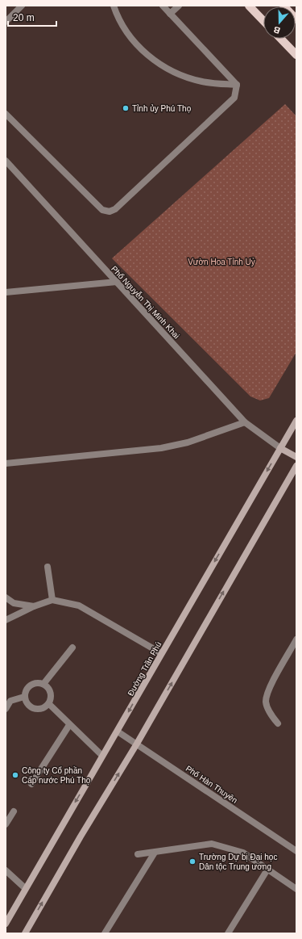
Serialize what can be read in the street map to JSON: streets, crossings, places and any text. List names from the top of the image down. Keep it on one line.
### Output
{"streets":{"main road":["Đường Trần Phú"],"street":["Phố Nguyễn Thị Minh Khai","Phố Hàn Thuyên"]},"crossings":[["Phố Nguyễn Thị Minh Khai","Đường Trần Phú"],["Đường Trần Phú","Phố Hàn Thuyên"]],"parks":["Vườn Hoa Tỉnh Uỷ"],"places":["Tỉnh ủy Phú Thọ","Công ty Cổ phần Cấp nước Phú Thọ","Trường Dự bị Đại học Dân tộc Trung ương"],"scale_bar":"20 m","north":"bottom"}
